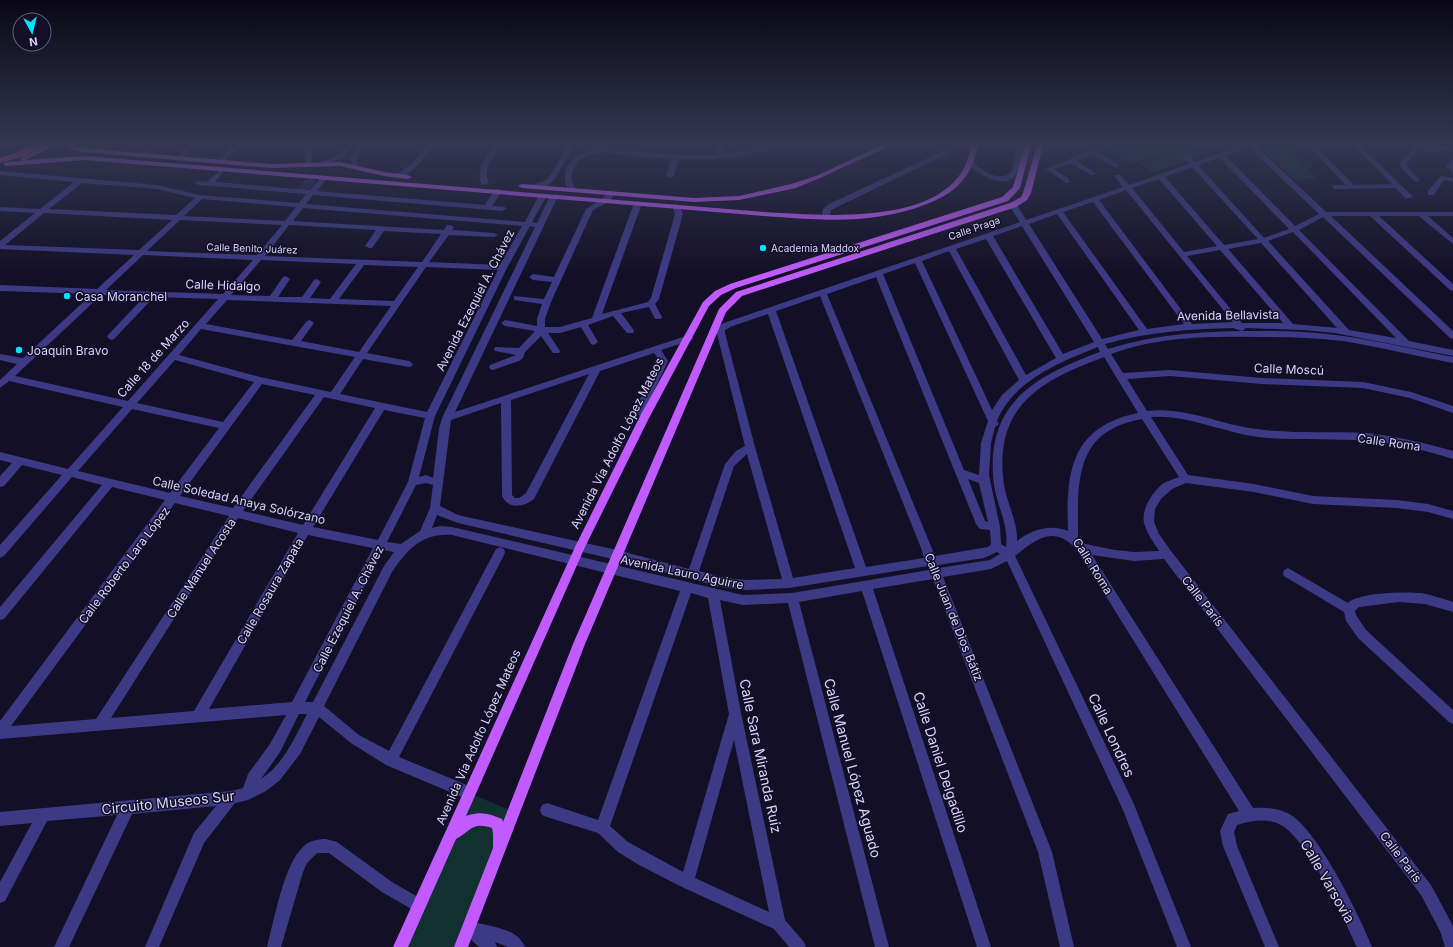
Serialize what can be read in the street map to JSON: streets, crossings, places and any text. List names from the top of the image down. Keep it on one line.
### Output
{"streets":{"main road":["Avenida Via Adolfo López Mateos"],"street":["Calle Praga","Calle Benito Juárez","Calle Hidalgo","Avenida Ezequiel A. Chávez","Avenida Bellavista","Calle 18 de Marzo","Calle Moscú","Calle Roma","Calle Soledad Anaya Solórzano","Calle Roberto Lara López","Calle Manuel Acosta","Avenida Lauro Aguirre","Calle Rosaura Zapata","Calle París","Calle Ezequiel A. Chávez","Calle Juan de Dios Bátiz","Calle Londres","Calle Sara Miranda Ruíz","Calle Daniel Delgadillo","Calle Manuel López Aguado","Circuito Museos Sur","Calle Varsovia"]},"crossings":[["Calle Praga","Calle Juan de Dios Bátiz"],["Calle Benito Juárez","Avenida Ezequiel A. Chávez"],["Calle Benito Juárez","Calle 18 de Marzo"],["Calle Hidalgo","Calle 18 de Marzo"],["Avenida Ezequiel A. Chávez","Calle Ezequiel A. Chávez"],["Avenida Bellavista","Avenida Lauro Aguirre"],["Avenida Bellavista","Calle Londres"],["Calle 18 de Marzo","Calle Soledad Anaya Solórzano"],["Calle Roma","Avenida Lauro Aguirre"],["Calle Roma","Calle Varsovia"],["Avenida Via Adolfo López Mateos","Avenida Lauro Aguirre"],["Calle Soledad Anaya Solórzano","Calle Roberto Lara López"],["Calle Soledad Anaya Solórzano","Calle Manuel Acosta"],["Calle Soledad Anaya Solórzano","Avenida Lauro Aguirre"],["Calle Soledad Anaya Solórzano","Calle Rosaura Zapata"],["Calle Soledad Anaya Solórzano","Calle Ezequiel A. Chávez"],["Avenida Lauro Aguirre","Calle Ezequiel A. Chávez"],["Avenida Lauro Aguirre","Calle Juan de Dios Bátiz"],["Avenida Lauro Aguirre","Calle Londres"],["Avenida Lauro Aguirre","Calle Sara Miranda Ruíz"],["Avenida Lauro Aguirre","Calle Daniel Delgadillo"],["Avenida Lauro Aguirre","Calle Manuel López Aguado"],["Calle Ezequiel A. Chávez","Circuito Museos Sur"]],"places":["Academia Maddox","Casa Moranchel","Joaquin Bravo"],"north":"bottom"}
